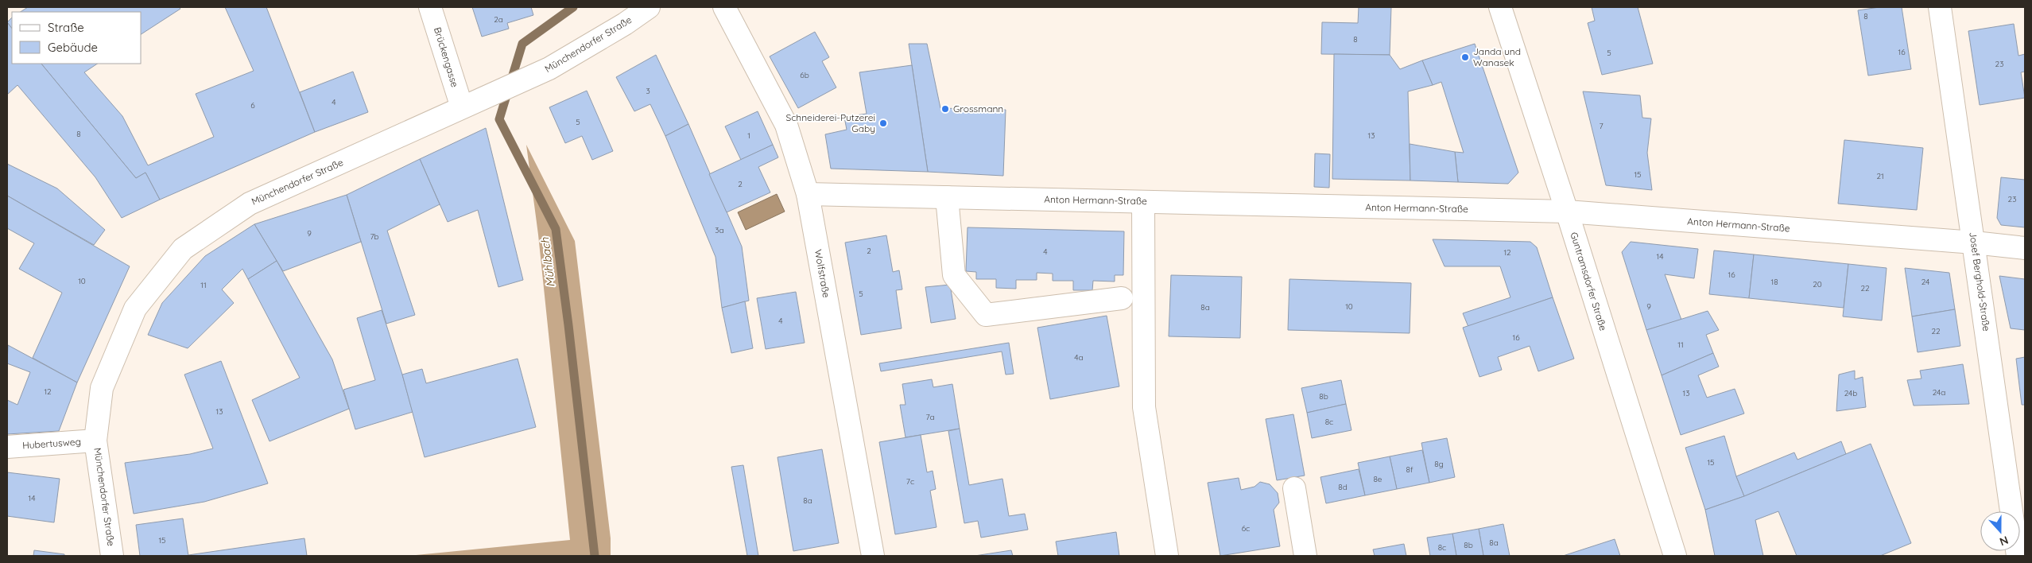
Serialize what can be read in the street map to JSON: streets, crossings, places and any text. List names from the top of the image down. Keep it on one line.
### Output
{"streets":{"street":["Münchendorfer Straße","Brückengasse","Anton Hermann-Straße","Wolfstraße","Guntramsdorfer Straße","Josef Berghold-Straße","Hubertusweg"]},"crossings":[["Münchendorfer Straße","Brückengasse"],["Münchendorfer Straße","Hubertusweg"],["Anton Hermann-Straße","Wolfstraße"],["Anton Hermann-Straße","Guntramsdorfer Straße"],["Anton Hermann-Straße","Josef Berghold-Straße"]],"water":["Mühlbach"],"places":["Janda und Wanasek","Grossmann","Schneiderei-Putzerei Gaby"],"house_numbers":["8","2a","8","16","5","23","6b","3","4","6","5","7","8","1","13","15","21","2","23","3a","9","7b","2","4","12","14","16","10","18","24","20","11","22","5","10","9","8a","4","22","16","11","4a","12","24a","13","24b","8b","13","7a","8c","15","8g","8f","8e","7c","8d","14","8a","6c","15","8a","8b","8c"],"legend":["Straße","Gebäude"],"north":"bottom"}
